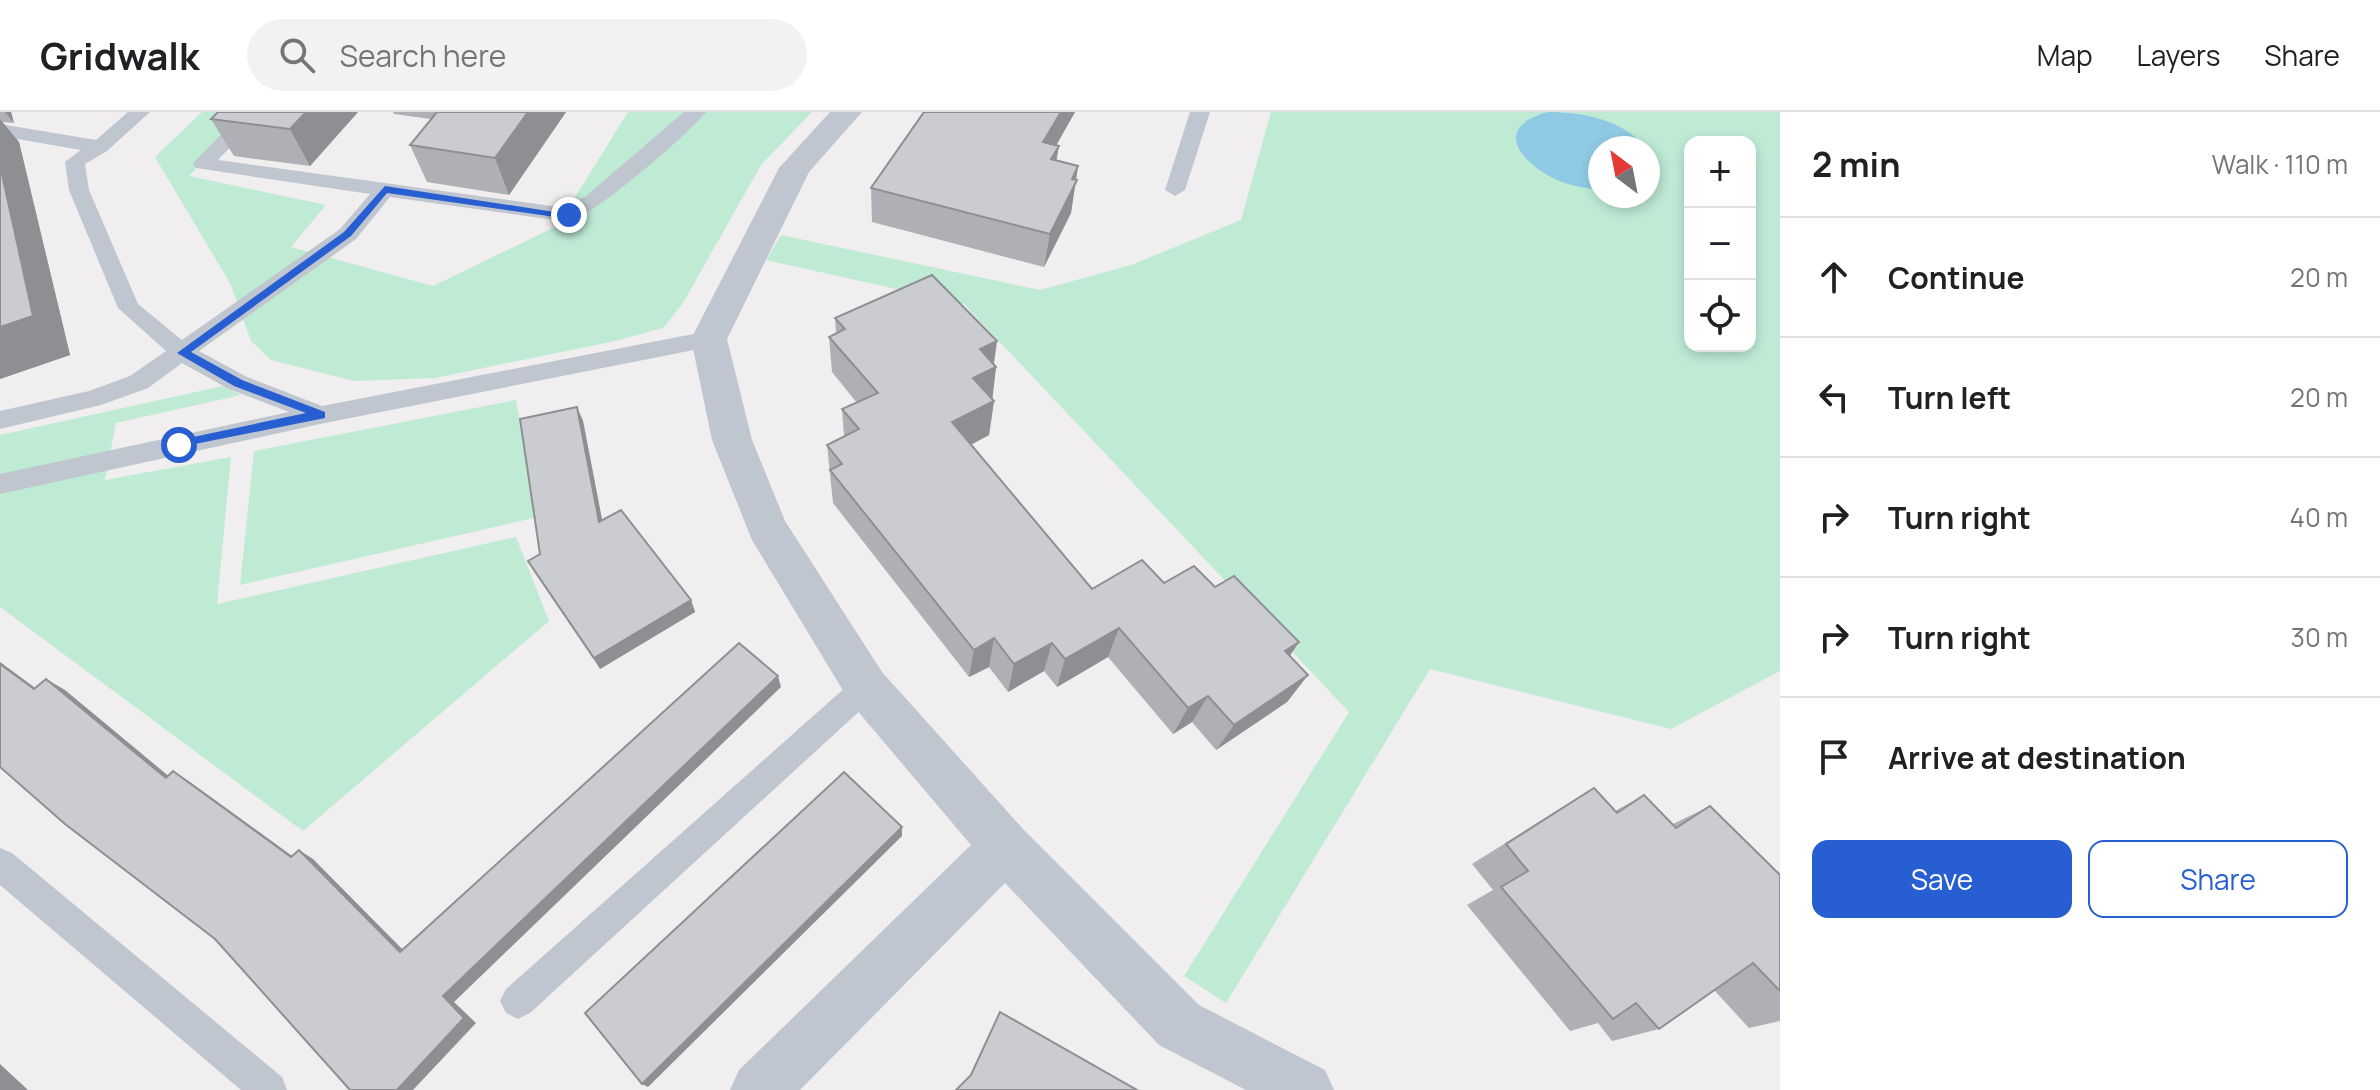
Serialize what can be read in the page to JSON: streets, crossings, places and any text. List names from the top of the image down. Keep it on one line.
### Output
{"north":"top left","page":{"header":"Gridwalk","search":"Search here","nav":["Map","Layers","Share"],"heading":["2 min","Walk · 110 m"],"map_buttons":["+","−"],"list":[["Continue","20 m"],["Turn left","20 m"],["Turn right","40 m"],["Turn right","30 m"],"Arrive at destination"],"buttons":["Save","Share"]}}
